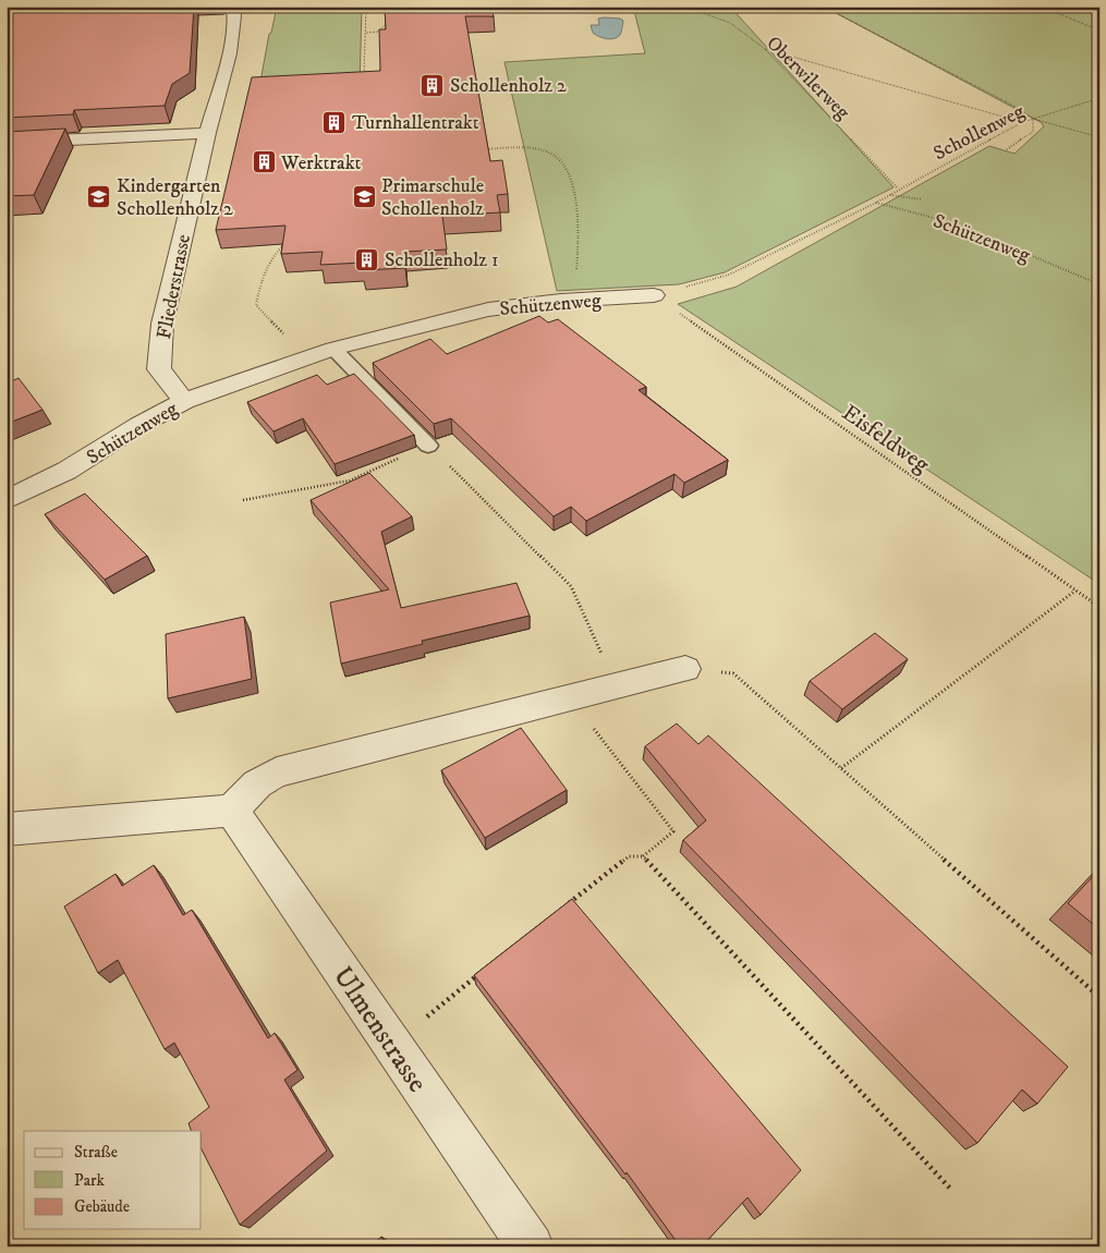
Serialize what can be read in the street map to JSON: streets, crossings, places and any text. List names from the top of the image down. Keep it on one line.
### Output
{"streets":{"street":["Schützenweg","Fliederstrasse","Ulmenstrasse"],"path":["Oberwilerweg","Schollenweg","Eisfeldweg"]},"crossings":[["Oberwilerweg","Schollenweg"],["Schollenweg","Schützenweg"],["Schützenweg","Fliederstrasse"],["Schützenweg","Eisfeldweg"]],"places":{"building":["Schollenholz 2","Turnhallentrakt","Werktrakt","Schollenholz 1"],"school or university":["Kindergarten Schollenholz 2","Primarschule Schollenholz"]},"legend":["Straße","Park","Gebäude"]}
